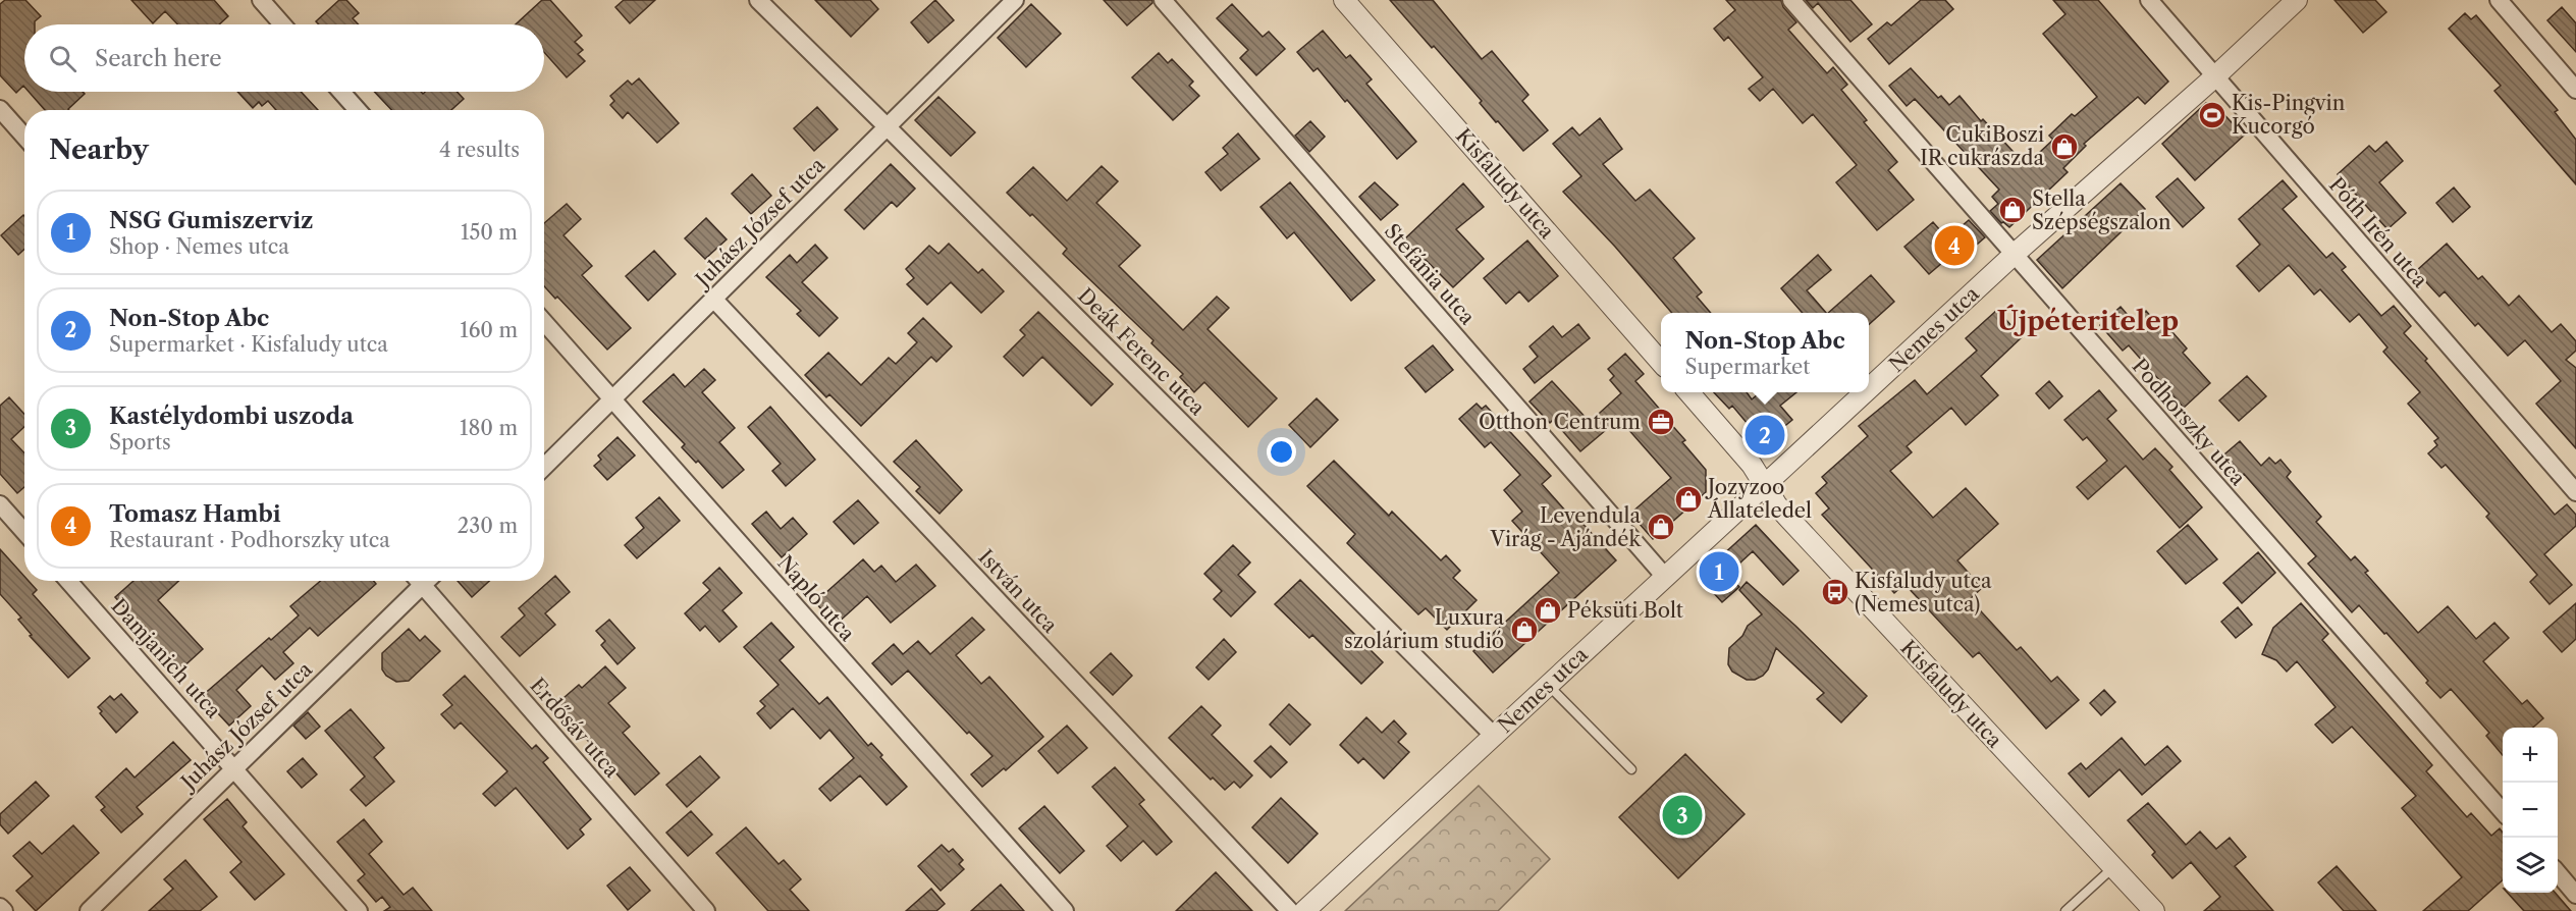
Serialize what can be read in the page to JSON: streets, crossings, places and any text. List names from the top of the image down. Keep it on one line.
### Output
{"streets":{"street":["Kisfaludy utca","Juhász József utca","Póth Irén utca","Stefánia utca","Nemes utca","Deák Ferenc utca","Podhorszky utca","István utca","Napló utca","Damjanich utca","Erdősáv utca"]},"crossings":[["Kisfaludy utca","Nemes utca"],["Juhász József utca","Deák Ferenc utca"],["Juhász József utca","István utca"],["Juhász József utca","Napló utca"],["Juhász József utca","Damjanich utca"],["Póth Irén utca","Nemes utca"],["Stefánia utca","Nemes utca"],["Nemes utca","Deák Ferenc utca"],["Nemes utca","Podhorszky utca"]],"districts":["Újpéteritelep"],"places":{"sports":["Kis-Pingvin Kucorgó"],"shop":["CukiBoszi IR cukrászda","Stella Szépségszalon","Jozyzoo Állateledel","Levendula Virág - Ajándék","Péksüti Bolt","Luxura szolárium studió"],"office":["Otthon Centrum"],"bus stop":["Kisfaludy utca (Nemes utca)"]},"page":{"search":"Search here","heading":["Nearby","4 results"],"list":[{"mark":"1","name":"NSG Gumiszerviz","note":"Shop · Nemes utca","value":"150 m"},{"mark":"2","name":"Non-Stop Abc","note":"Supermarket · Kisfaludy utca","value":"160 m"},{"mark":"3","name":"Kastélydombi uszoda","note":"Sports","value":"180 m"},{"mark":"4","name":"Tomasz Hambi","note":"Restaurant · Podhorszky utca","value":"230 m"}],"pins":["4","2","1","3"],"popup":["Non-Stop Abc","Supermarket"],"map_buttons":["+","−"]}}
